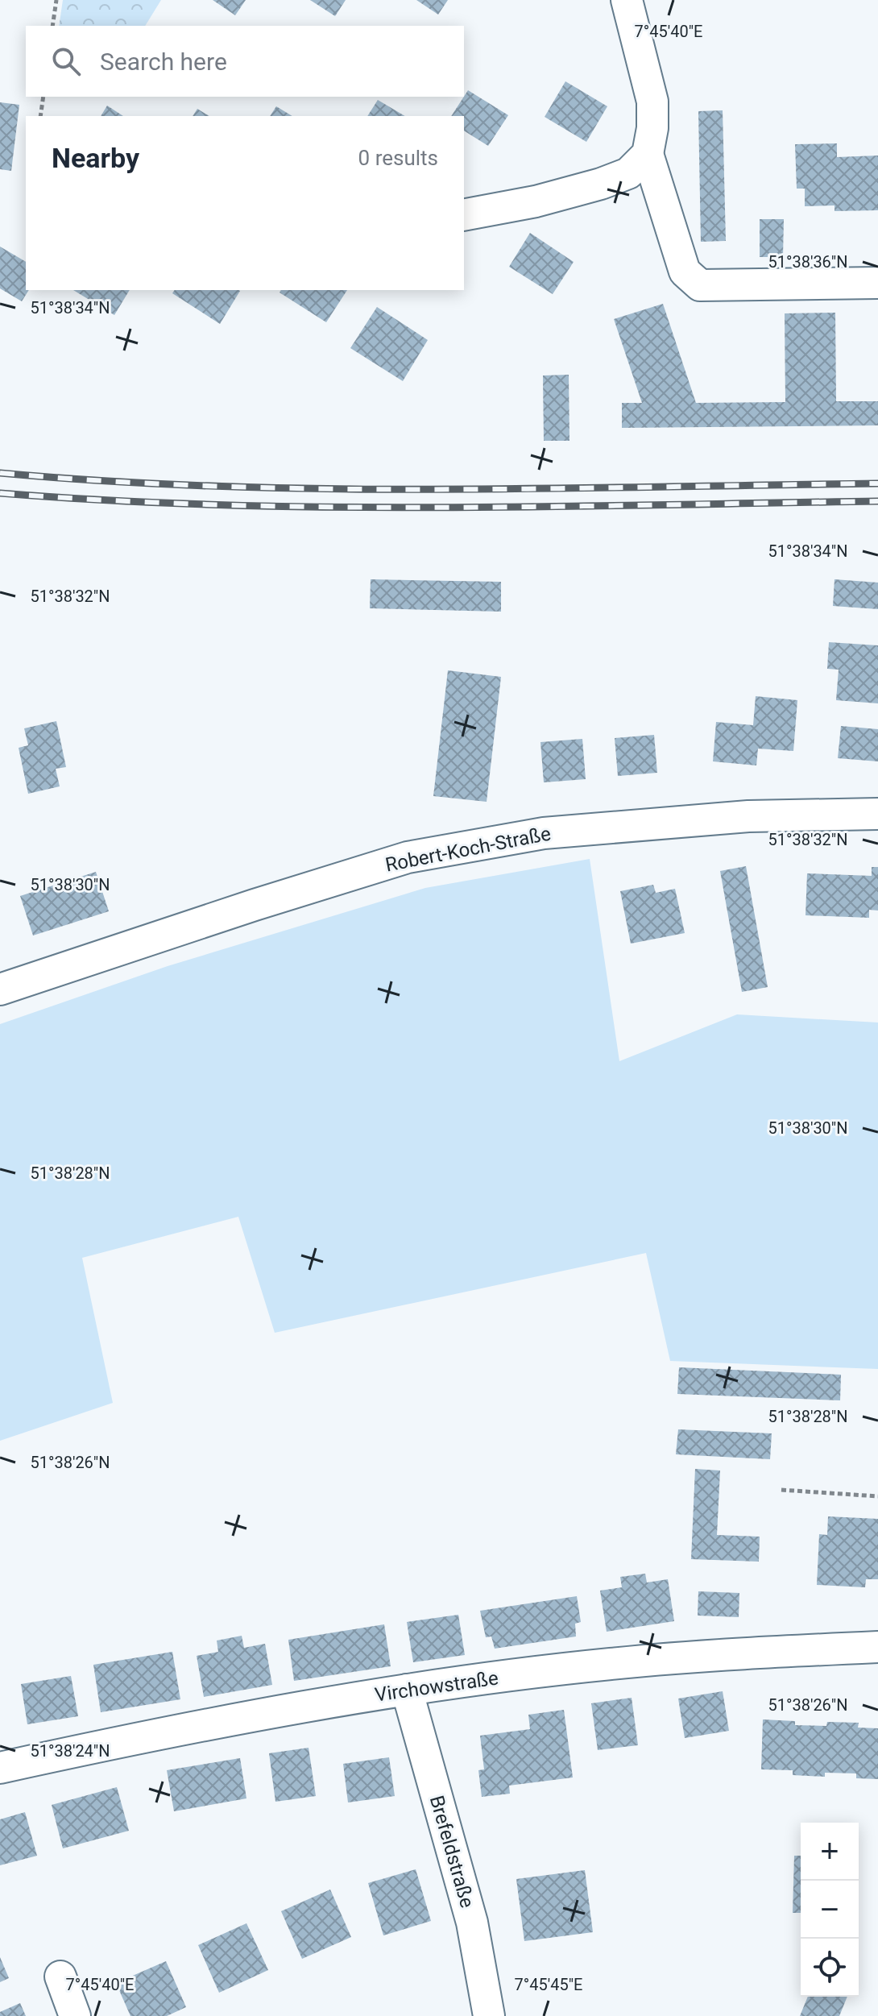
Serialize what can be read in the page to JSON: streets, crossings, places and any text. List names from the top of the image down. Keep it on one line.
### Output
{"streets":{"street":["Robert-Koch-Straße","Virchowstraße","Brefeldstraße"]},"crossings":[["Virchowstraße","Brefeldstraße"]],"page":{"search":"Search here","heading":["Nearby","0 results"],"map_buttons":["+","−"]},"coordinates":["7°45'40\"E","51°38'36\"N","51°38'34\"N","51°38'32\"N","51°38'30\"N","51°38'28\"N","51°38'26\"N","51°38'24\"N","7°45'45\"E"]}
